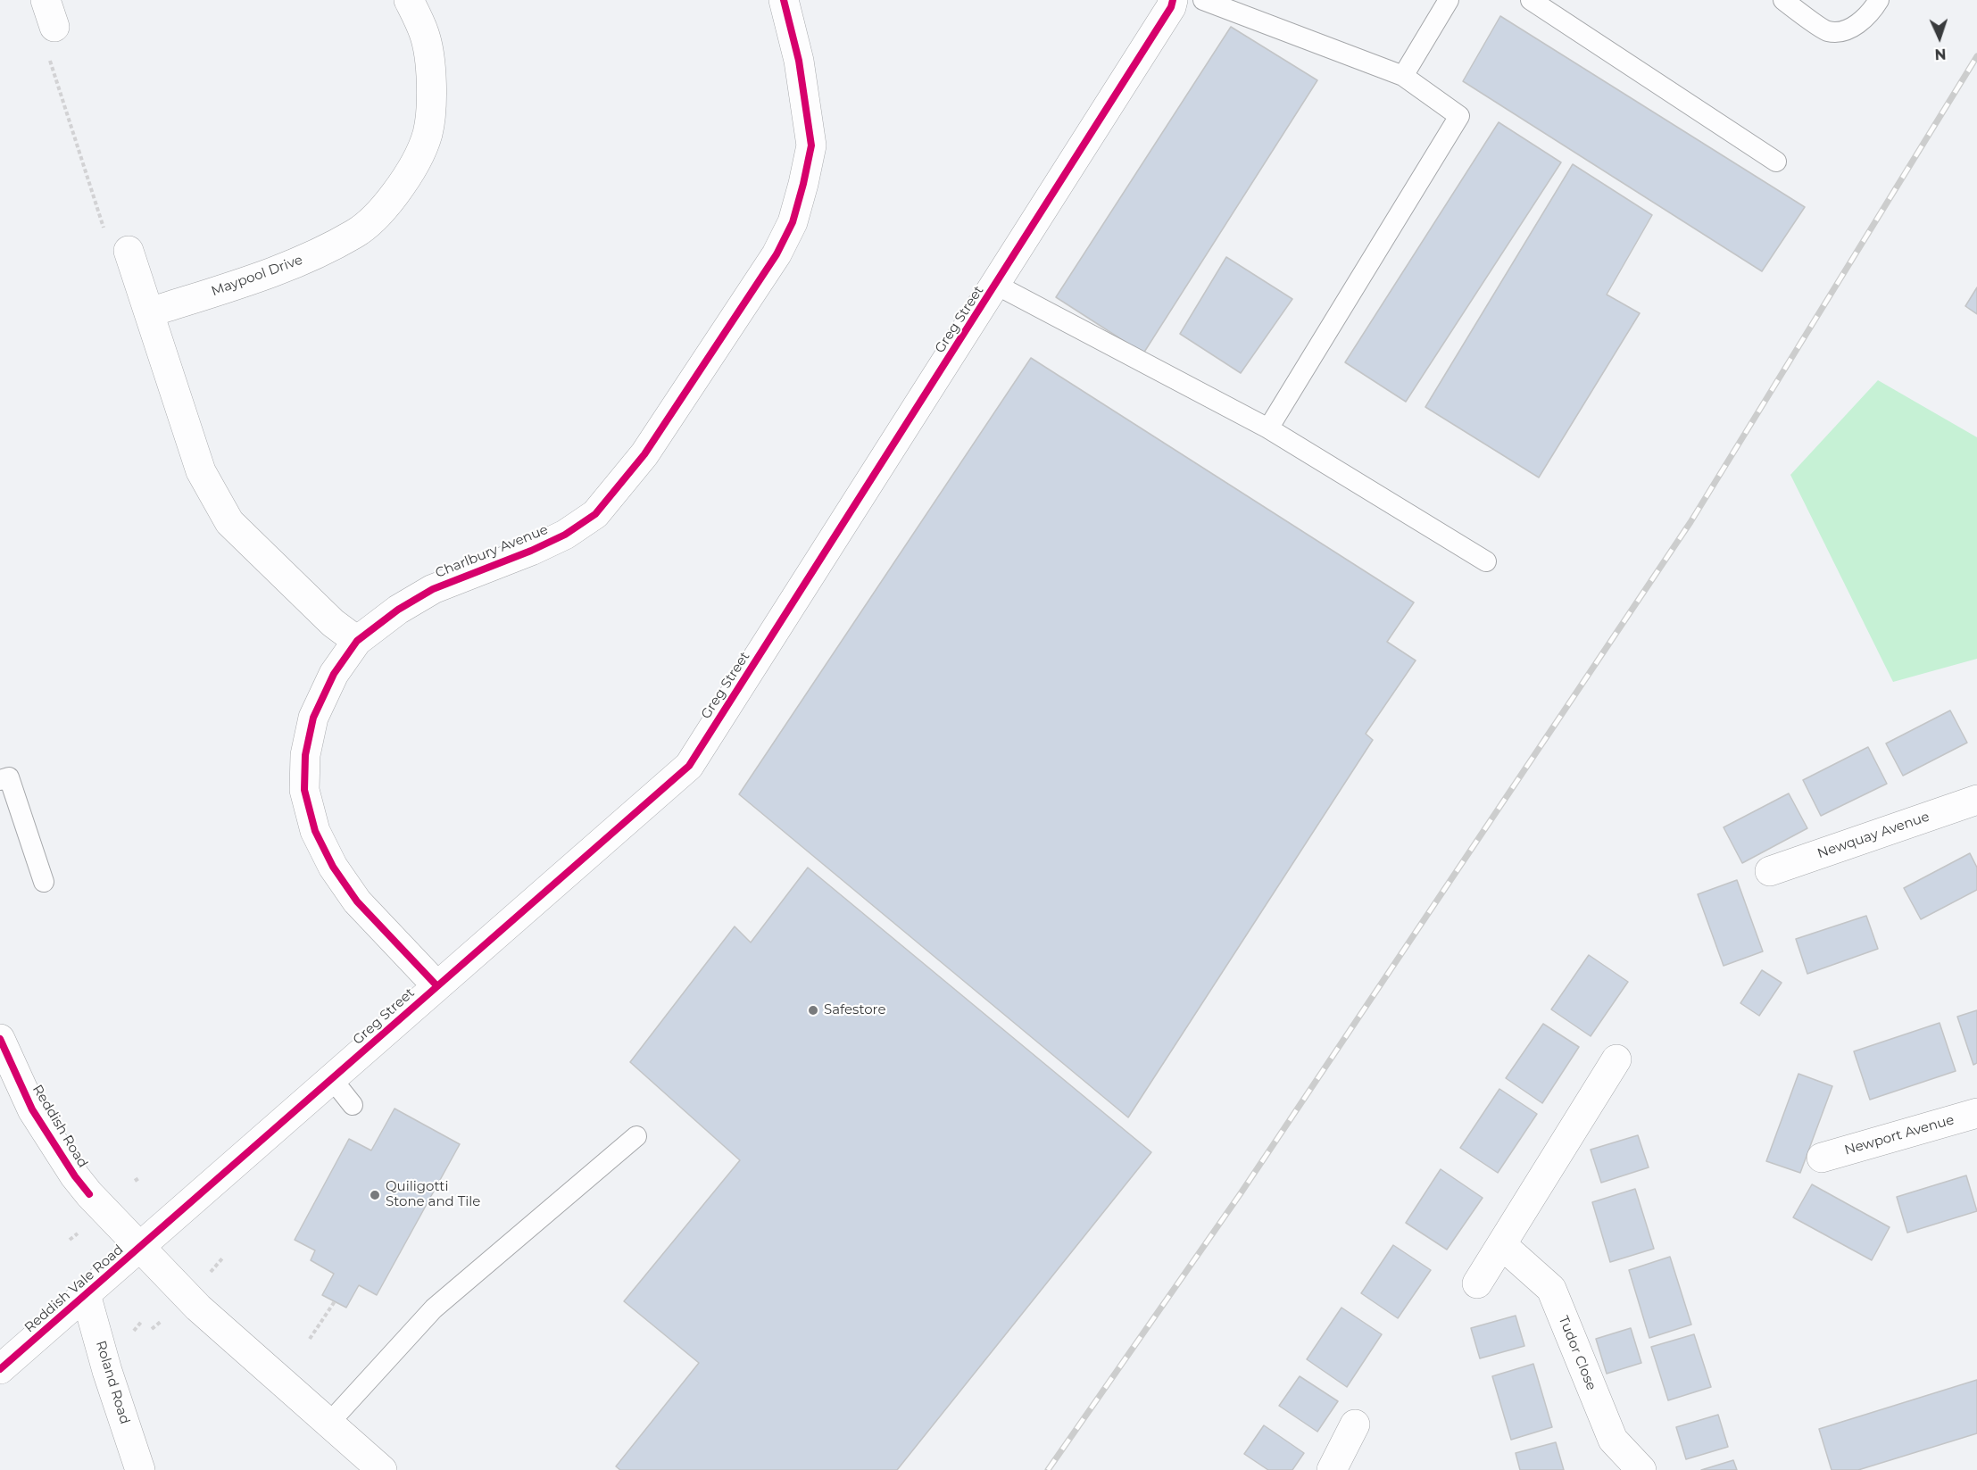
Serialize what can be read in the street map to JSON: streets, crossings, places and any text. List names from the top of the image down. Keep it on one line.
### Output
{"streets":{"street":["Maypool Drive","Greg Street","Charlbury Avenue","Newquay Avenue","Reddish Road","Newport Avenue","Reddish Vale Road","Tudor Close","Roland Road"]},"crossings":[["Greg Street","Charlbury Avenue"],["Greg Street","Reddish Road"],["Greg Street","Reddish Vale Road"],["Reddish Road","Reddish Vale Road"],["Reddish Vale Road","Roland Road"]],"places":["Safestore","Quiligotti Stone and Tile"],"north":"bottom"}
